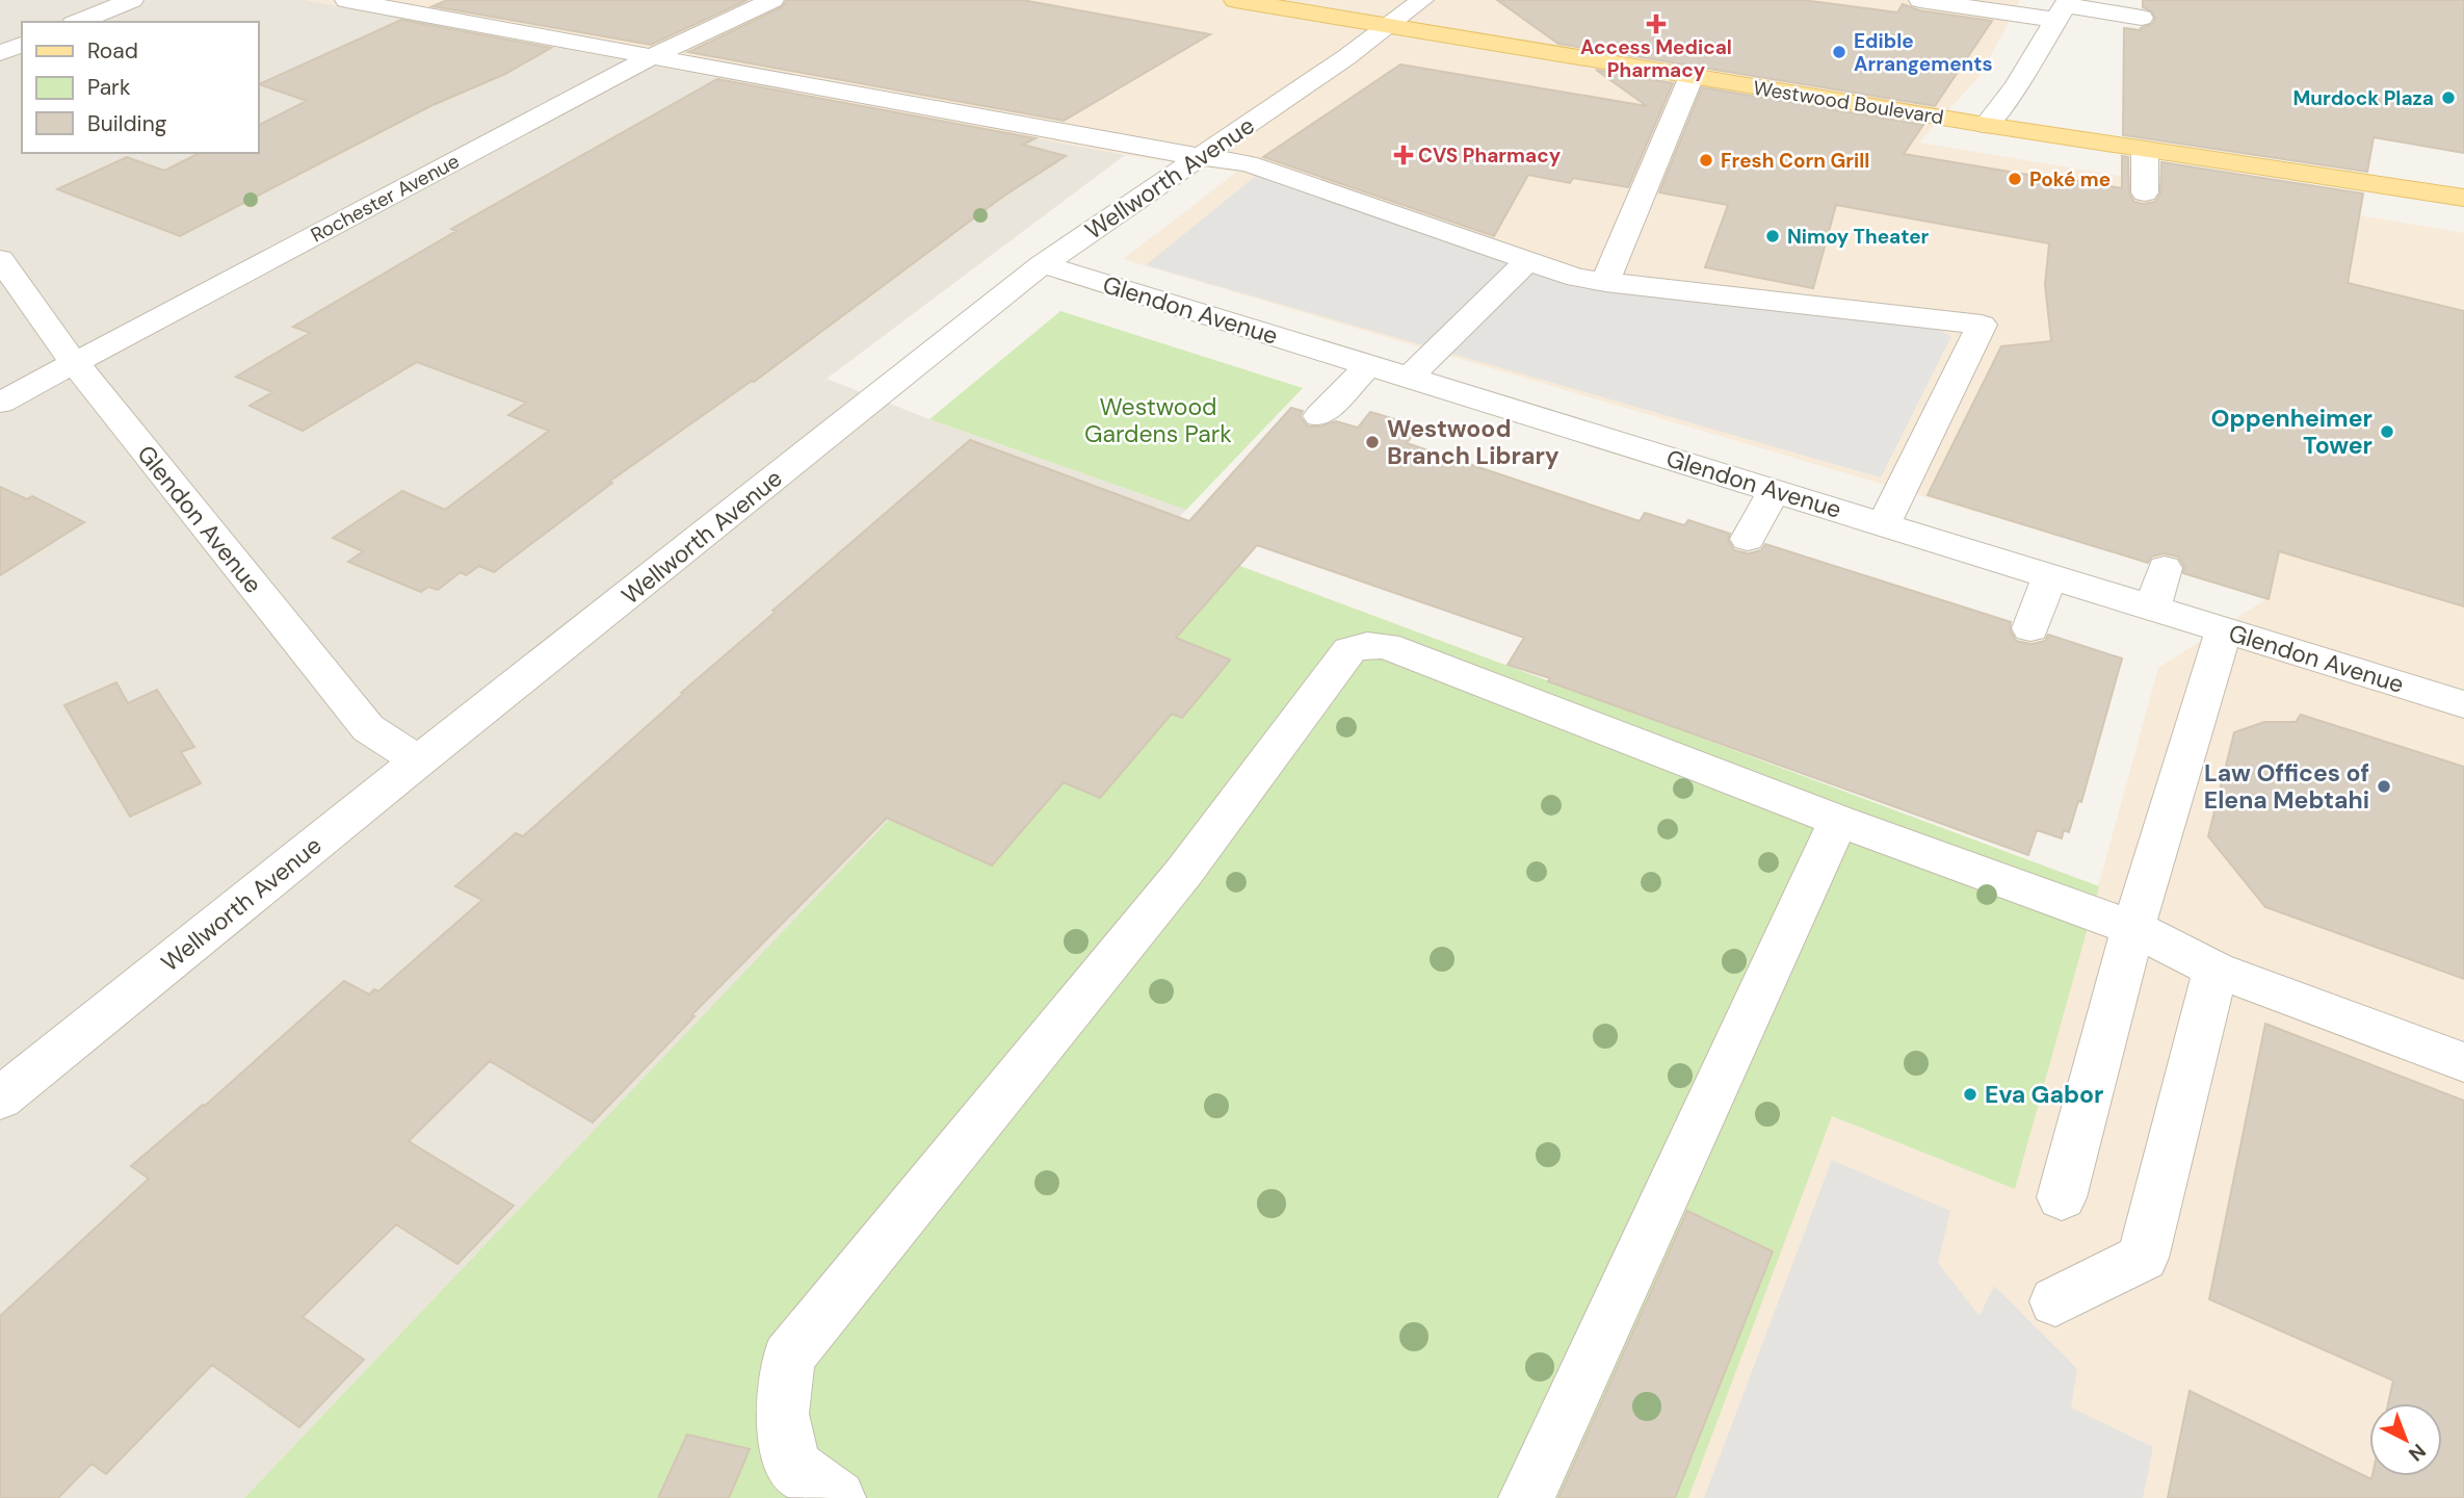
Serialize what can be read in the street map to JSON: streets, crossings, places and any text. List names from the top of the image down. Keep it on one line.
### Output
{"streets":{"main road":["Westwood Boulevard"],"street":["Wellworth Avenue","Rochester Avenue","Glendon Avenue"]},"crossings":[["Westwood Boulevard","Wellworth Avenue"],["Wellworth Avenue","Glendon Avenue"],["Rochester Avenue","Glendon Avenue"]],"parks":["Westwood Gardens Park"],"places":{"health":["Access Medical Pharmacy","CVS Pharmacy"],"other":["Edible Arrangements","Murdock Plaza","Fresh Corn Grill","Poké me","Nimoy Theater","Oppenheimer Tower","Westwood Branch Library","Law Offices of Elena Mebtahi","Eva Gabor"]},"legend":["Road","Park","Building"],"north":"bottom right"}
